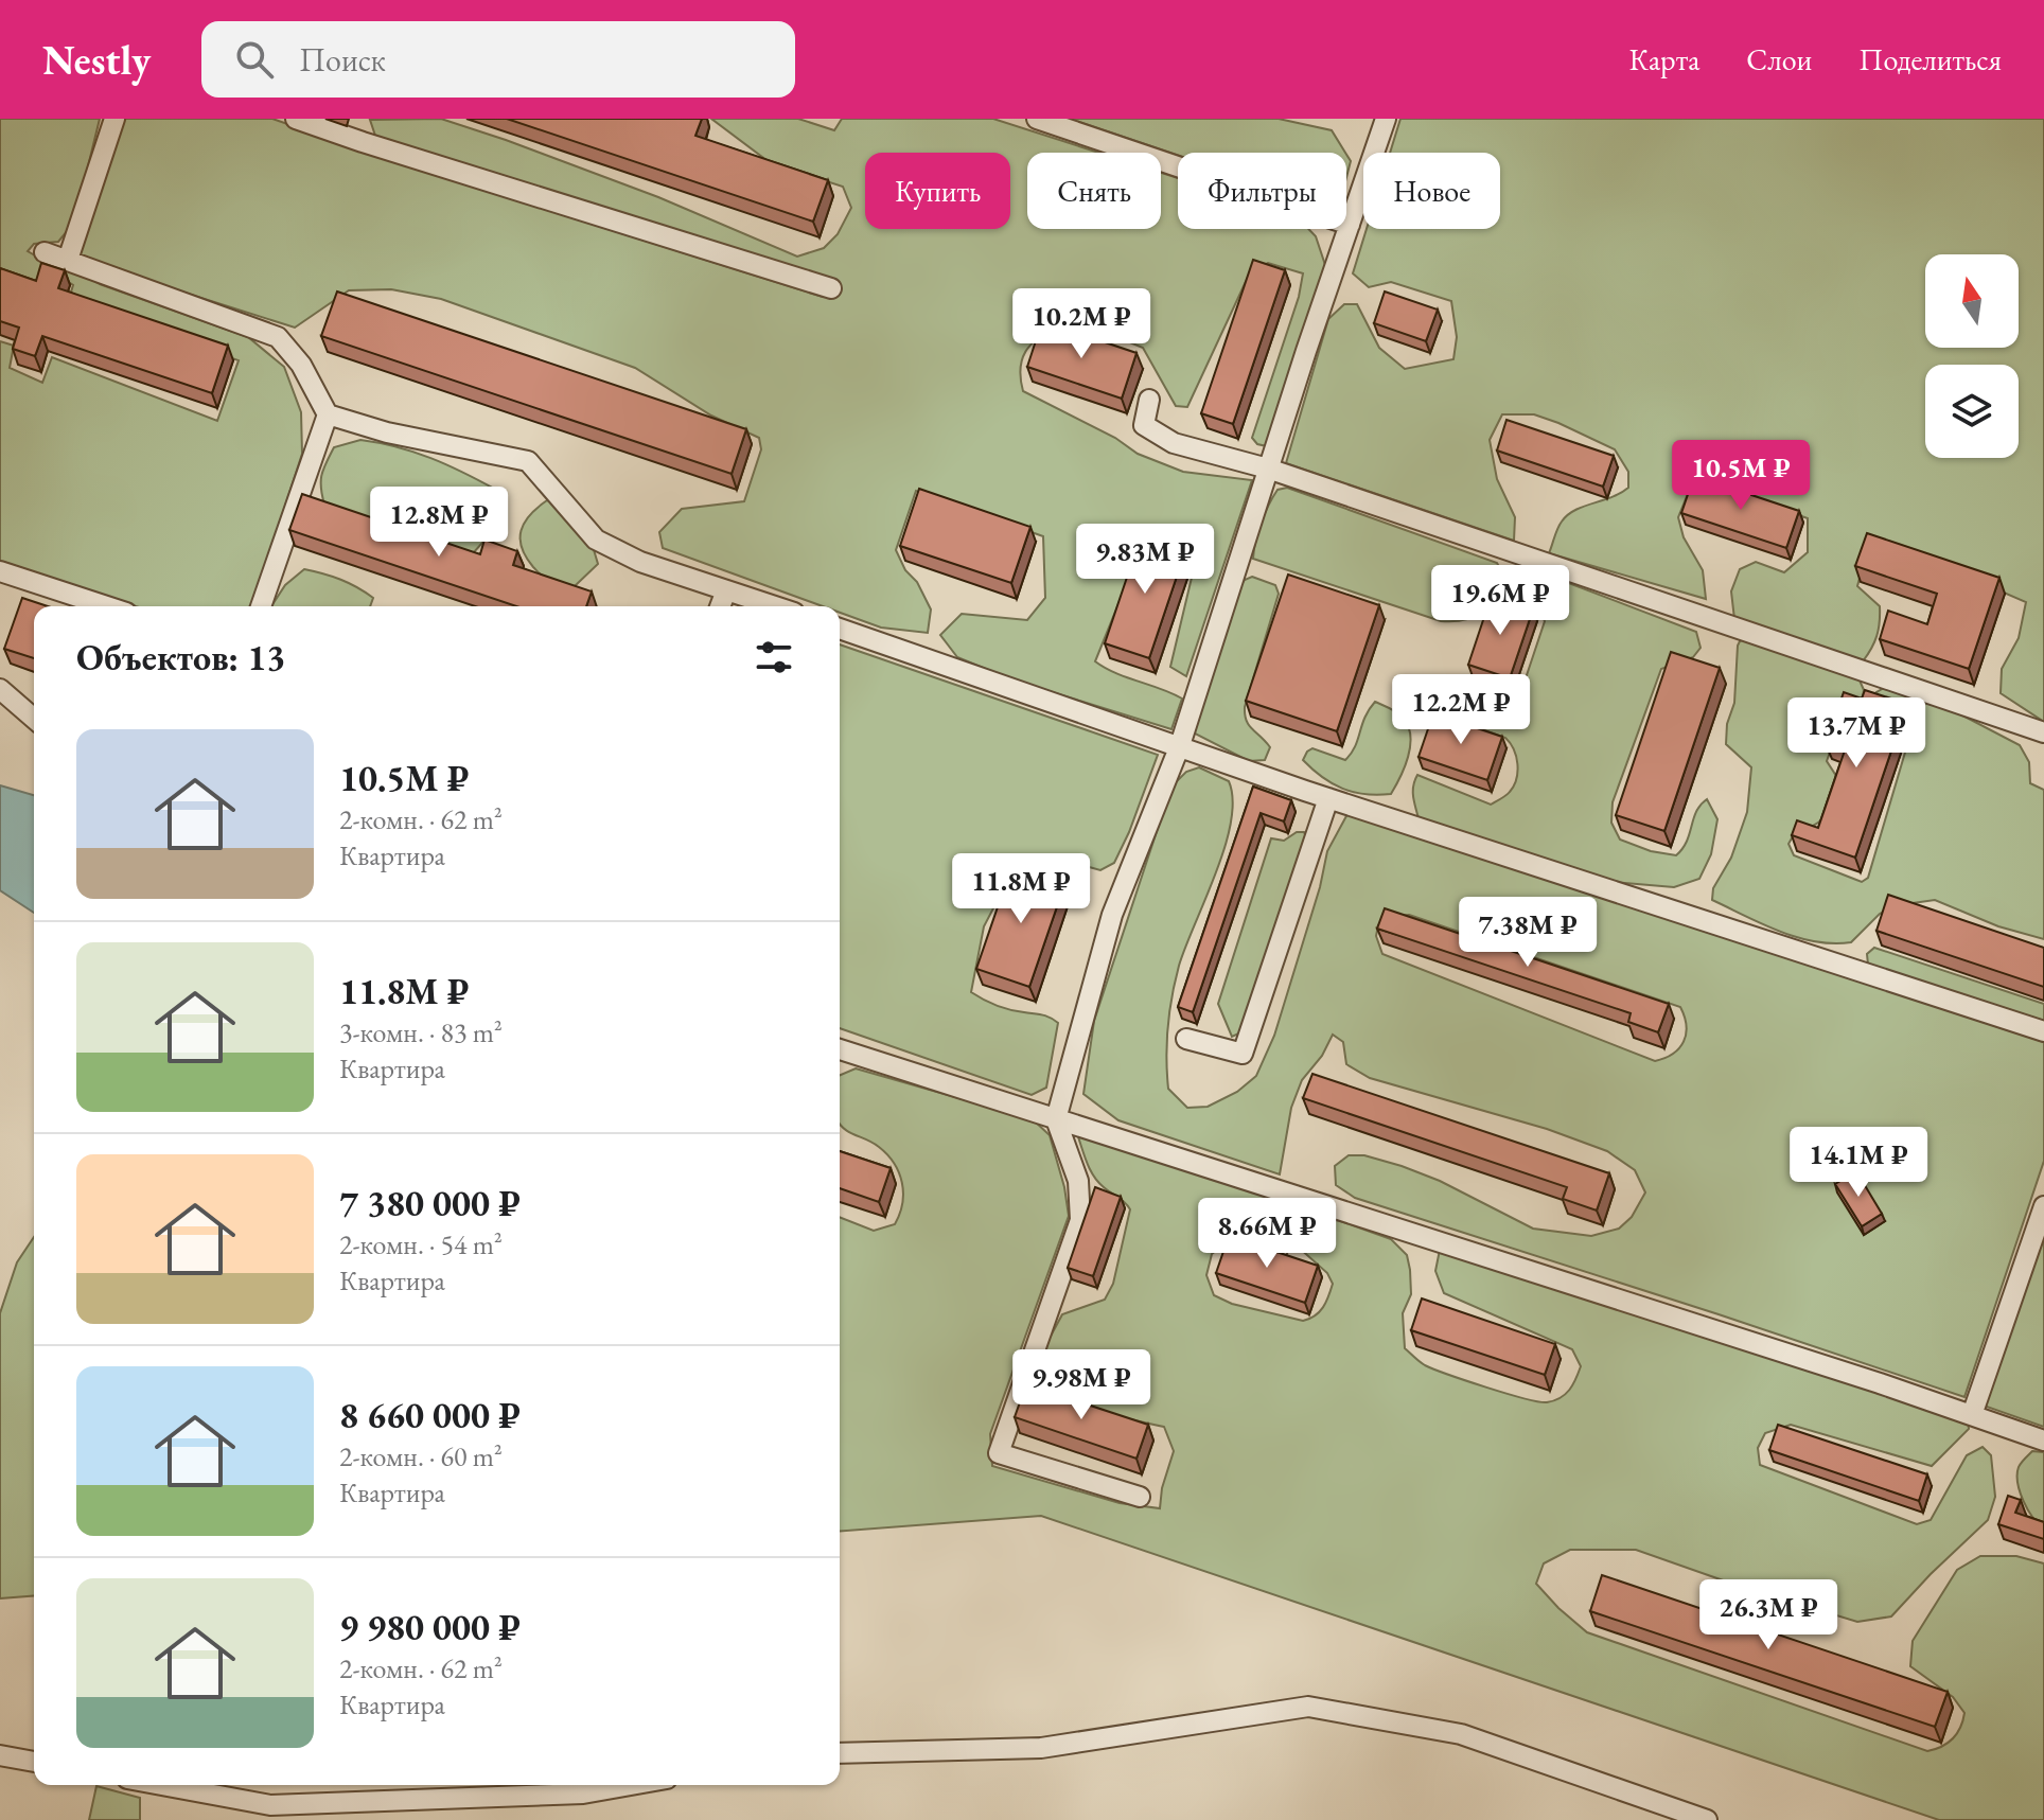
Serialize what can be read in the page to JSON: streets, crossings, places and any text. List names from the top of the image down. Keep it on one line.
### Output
{"north":"top","page":{"header":"Nestly","search":"Поиск","nav":["Карта","Слои","Поделиться"],"chip":["Купить","Снять","Фильтры","Новое"],"price":["10.2M ₽","10.5M ₽","12.8M ₽","9.83M ₽","19.6M ₽","12.2M ₽","13.7M ₽","11.8M ₽","7.38M ₽","14.1M ₽","8.66M ₽","9.98M ₽","26.3M ₽"],"heading":"Объектов: 13","list":[{"name":"10.5M ₽","note":"2-комн. · 62 m² · Квартира"},{"name":"11.8M ₽","note":"3-комн. · 83 m² · Квартира"},{"name":"7 380 000 ₽","note":"2-комн. · 54 m² · Квартира"},{"name":"8 660 000 ₽","note":"2-комн. · 60 m² · Квартира"},{"name":"9 980 000 ₽","note":"2-комн. · 62 m² · Квартира"}]}}
